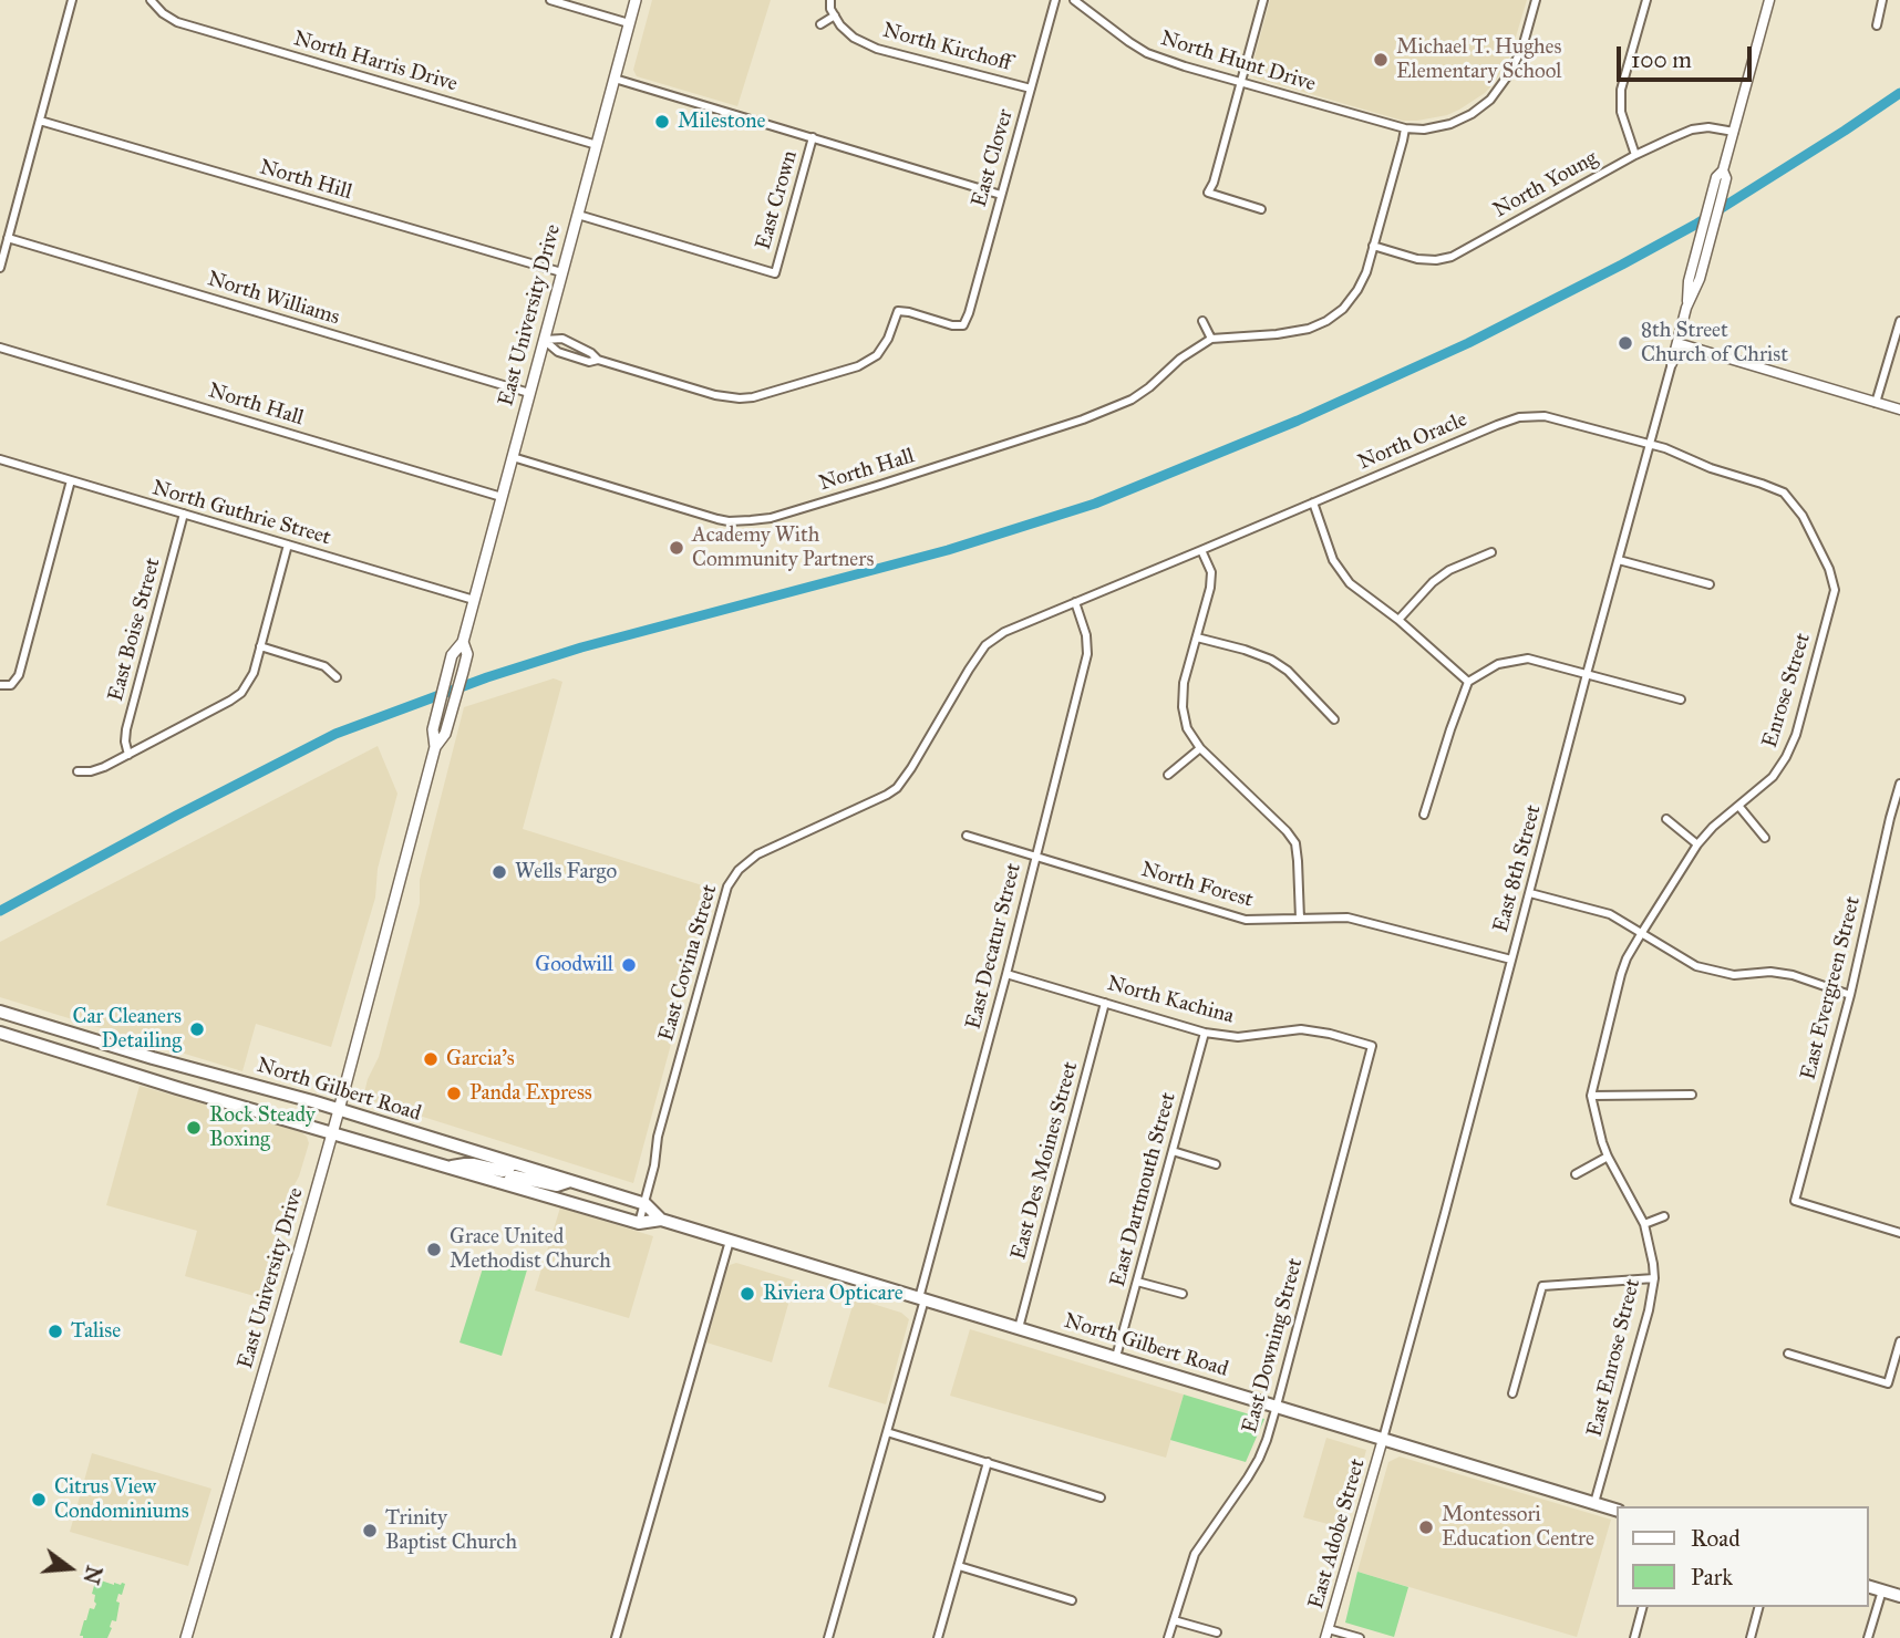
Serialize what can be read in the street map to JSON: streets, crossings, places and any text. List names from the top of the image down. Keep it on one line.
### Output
{"streets":{"main road":["East University Drive","North Gilbert Road"],"street":["North Kirchoff","North Harris Drive","North Hunt Drive","East Clover","North Hill","North Young","East Crown","North Williams","North Hall","North Oracle","North Guthrie Street","East Boise Street","Enrose Street","East 8th Street","North Forest","East Decatur Street","East Covina Street","East Evergreen Street","North Kachina","East Des Moines Street","East Dartmouth Street","East Downing Street","East Enrose Street","East Adobe Street"]},"crossings":[["North Kirchoff","East Clover"],["North Harris Drive","East University Drive"],["North Hunt Drive","North Hall"],["North Hill","East University Drive"],["North Young","North Hall"],["North Young","East 8th Street"],["East Crown","East University Drive"],["North Williams","East University Drive"],["East University Drive","North Hall"],["East University Drive","North Guthrie Street"],["East University Drive","North Gilbert Road"],["North Oracle","Enrose Street"],["North Oracle","East 8th Street"],["North Oracle","East Decatur Street"],["North Oracle","East Covina Street"],["North Guthrie Street","East Boise Street"],["Enrose Street","East Enrose Street"],["East 8th Street","North Forest"],["East 8th Street","North Gilbert Road"],["East 8th Street","East Adobe Street"],["North Forest","East Decatur Street"],["East Decatur Street","North Kachina"],["East Decatur Street","North Gilbert Road"],["East Covina Street","North Gilbert Road"],["North Kachina","East Des Moines Street"],["North Kachina","East Dartmouth Street"],["North Kachina","East Downing Street"],["North Gilbert Road","East Des Moines Street"],["North Gilbert Road","East Dartmouth Street"],["North Gilbert Road","East Downing Street"],["North Gilbert Road","East Enrose Street"],["North Gilbert Road","East Adobe Street"]],"places":["Michael T. Hughes Elementary School","Milestone","8th Street Church of Christ","Academy With Community Partners","Wells Fargo","Goodwill","Car Cleaners Detailing","Garcia's","Panda Express","Rock Steady Boxing","Grace United Methodist Church","Riviera Opticare","Talise","Citrus View Condominiums","Montessori Education Centre","Trinity Baptist Church"],"legend":["Road","Park"],"scale_bar":"100 m","north":"right"}
